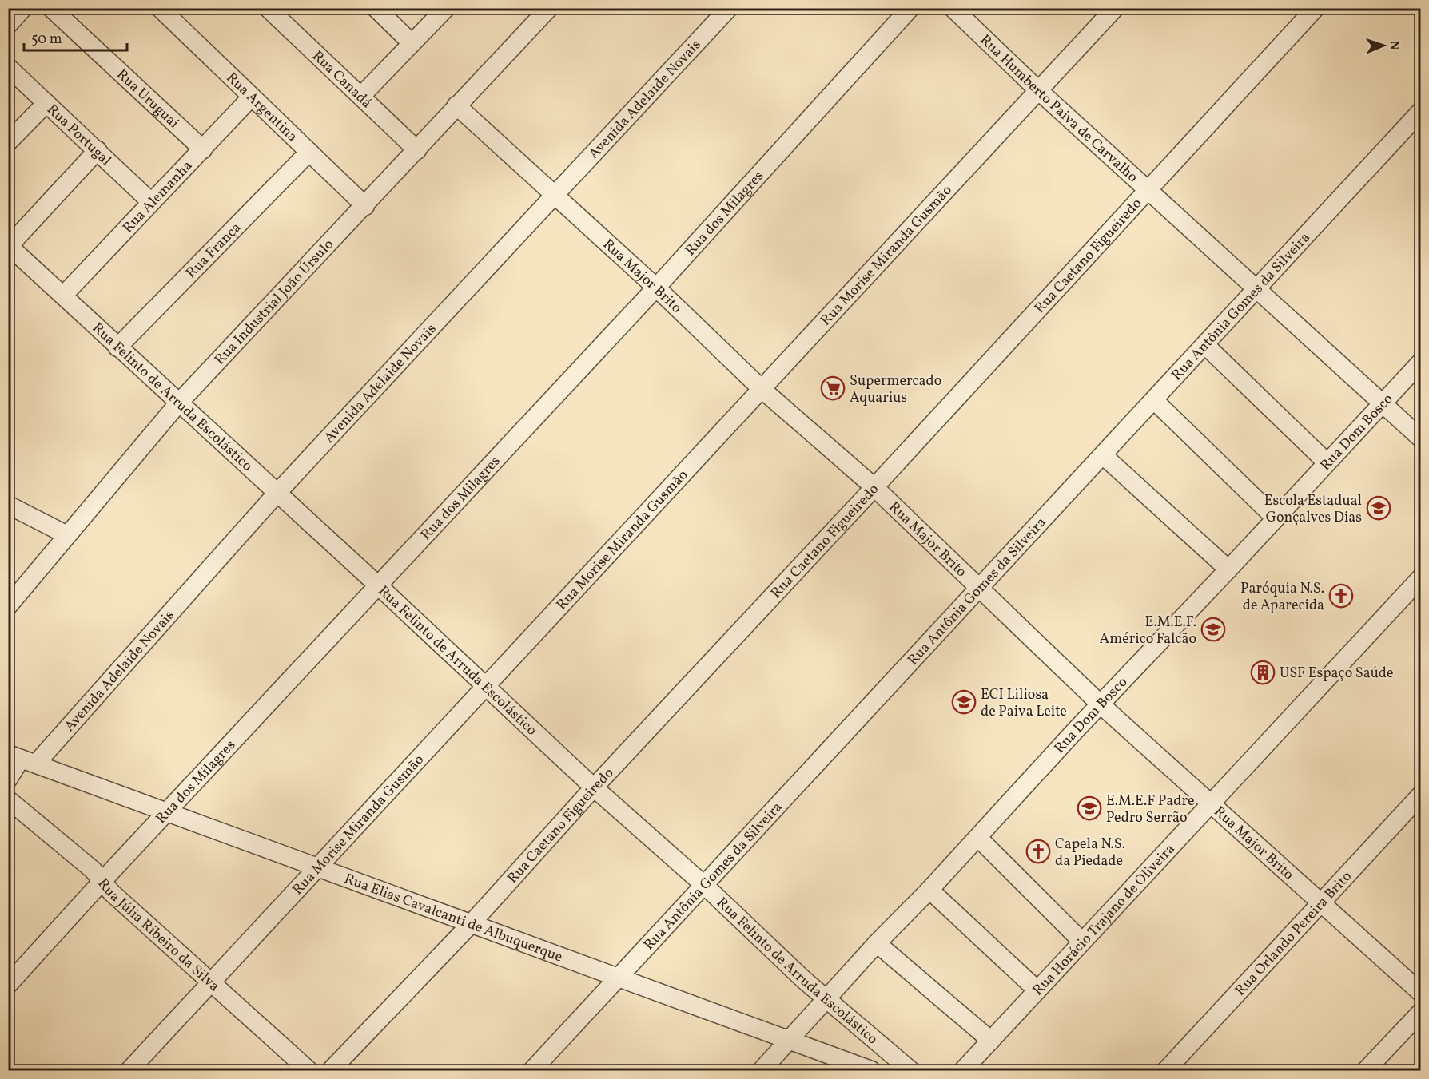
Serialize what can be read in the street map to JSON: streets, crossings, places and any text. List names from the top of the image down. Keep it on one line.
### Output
{"streets":{"street":["Rua Canadá","Rua Uruguai","Avenida Adelaide Novais","Rua Argentina","Rua Humberto Paiva de Carvalho","Rua Portugal","Rua Alemanha","Rua dos Milagres","Rua França","Rua Morise Miranda Gusmão","Rua Caetano Figueiredo","Rua Major Brito","Rua Industrial João Úrsulo","Rua Antônia Gomes da Silveira","Rua Felinto de Arruda Escolástico","Rua Dom Bosco","Rua Elias Cavalcanti de Albuquerque","Rua Horácio Trajano de Oliveira","Rua Júlia Ribeiro da Silva","Rua Orlando Pereira Brito"]},"crossings":[["Rua Canadá","Rua Industrial João Úrsulo"],["Rua Uruguai","Rua Alemanha"],["Avenida Adelaide Novais","Rua Major Brito"],["Avenida Adelaide Novais","Rua Felinto de Arruda Escolástico"],["Avenida Adelaide Novais","Rua Elias Cavalcanti de Albuquerque"],["Rua Argentina","Rua Alemanha"],["Rua Argentina","Rua França"],["Rua Argentina","Rua Industrial João Úrsulo"],["Rua Humberto Paiva de Carvalho","Rua Morise Miranda Gusmão"],["Rua Humberto Paiva de Carvalho","Rua Caetano Figueiredo"],["Rua Humberto Paiva de Carvalho","Rua Antônia Gomes da Silveira"],["Rua Humberto Paiva de Carvalho","Rua Dom Bosco"],["Rua Portugal","Rua Alemanha"],["Rua Alemanha","Rua Felinto de Arruda Escolástico"],["Rua dos Milagres","Rua Major Brito"],["Rua dos Milagres","Rua Felinto de Arruda Escolástico"],["Rua dos Milagres","Rua Elias Cavalcanti de Albuquerque"],["Rua dos Milagres","Rua Júlia Ribeiro da Silva"],["Rua França","Rua Felinto de Arruda Escolástico"],["Rua Morise Miranda Gusmão","Rua Major Brito"],["Rua Morise Miranda Gusmão","Rua Felinto de Arruda Escolástico"],["Rua Morise Miranda Gusmão","Rua Elias Cavalcanti de Albuquerque"],["Rua Morise Miranda Gusmão","Rua Júlia Ribeiro da Silva"],["Rua Caetano Figueiredo","Rua Major Brito"],["Rua Caetano Figueiredo","Rua Felinto de Arruda Escolástico"],["Rua Caetano Figueiredo","Rua Elias Cavalcanti de Albuquerque"],["Rua Major Brito","Rua Industrial João Úrsulo"],["Rua Major Brito","Rua Antônia Gomes da Silveira"],["Rua Major Brito","Rua Dom Bosco"],["Rua Major Brito","Rua Horácio Trajano de Oliveira"],["Rua Major Brito","Rua Orlando Pereira Brito"],["Rua Industrial João Úrsulo","Rua Felinto de Arruda Escolástico"],["Rua Antônia Gomes da Silveira","Rua Felinto de Arruda Escolástico"],["Rua Antônia Gomes da Silveira","Rua Elias Cavalcanti de Albuquerque"],["Rua Felinto de Arruda Escolástico","Rua Dom Bosco"],["Rua Dom Bosco","Rua Elias Cavalcanti de Albuquerque"]],"places":{"supermarket":["Supermercado Aquarius"],"school or university":["Escola Estadual Gonçalves Dias","E.M.E.F. Américo Falcão","ECI Liliosa de Paiva Leite","E.M.E.F Padre Pedro Serrão"],"church":["Paróquia N.S. de Aparecida","Capela N.S. da Piedade"],"building":["USF Espaço Saúde"]},"scale_bar":"50 m","north":"right"}
